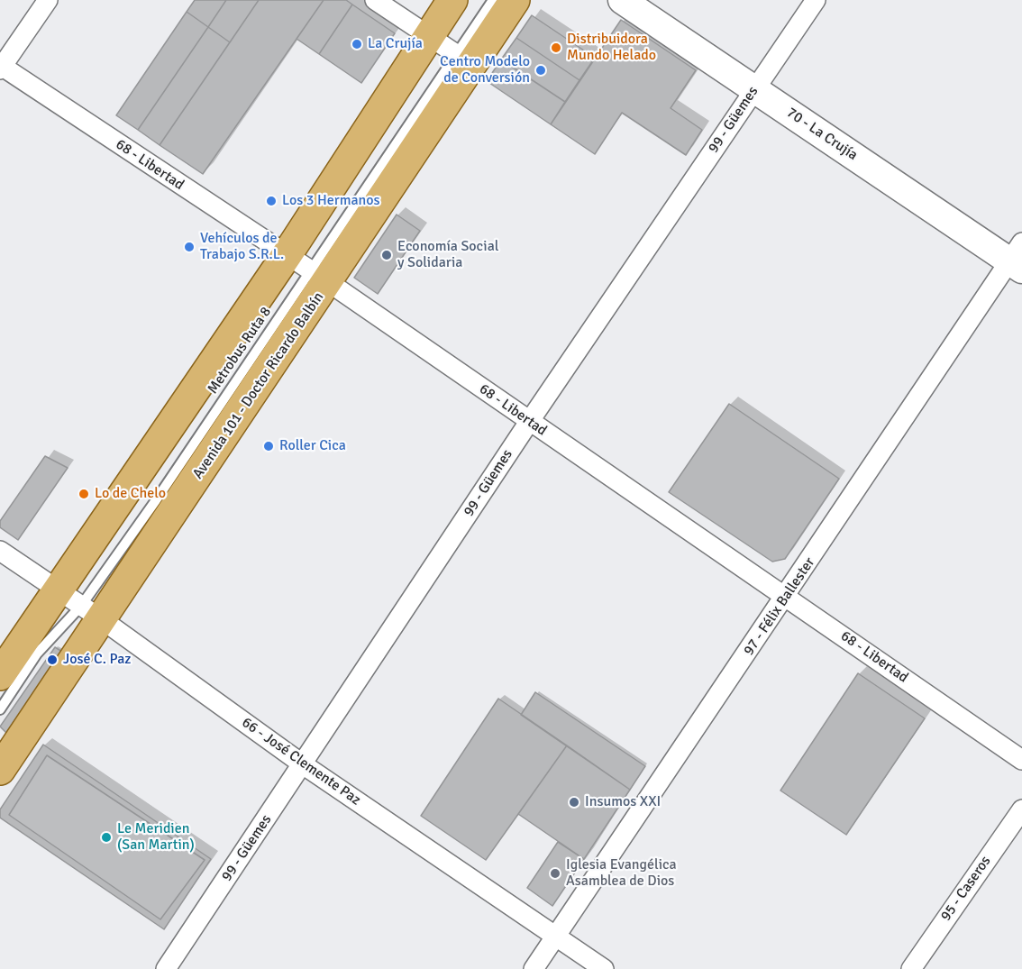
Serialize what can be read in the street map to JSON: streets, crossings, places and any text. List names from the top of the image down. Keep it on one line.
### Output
{"streets":{"main road":["Avenida 101 - Doctor Ricardo Balbín"],"street":["99 - Güemes","70 - La Crujía","68 - Libertad","97 - Félix Ballester","66 - José Clemente Paz","95 - Caseros"]},"crossings":[["99 - Güemes","70 - La Crujía"],["99 - Güemes","68 - Libertad"],["99 - Güemes","66 - José Clemente Paz"],["70 - La Crujía","97 - Félix Ballester"],["68 - Libertad","Avenida 101 - Doctor Ricardo Balbín"],["68 - Libertad","97 - Félix Ballester"],["Avenida 101 - Doctor Ricardo Balbín","66 - José Clemente Paz"],["97 - Félix Ballester","66 - José Clemente Paz"]],"places":["La Crujía","Distribuidora Mundo Helado","Centro Modelo de Conversión","Los 3 Hermanos","Vehículos de Trabajo S.R.L.","Economía Social y Solidaria","Roller Cica","Lo de Chelo","José C. Paz","Insumos XXI","Le Meridien (San Martin)","Iglesia Evangélica Asamblea de Dios"]}
